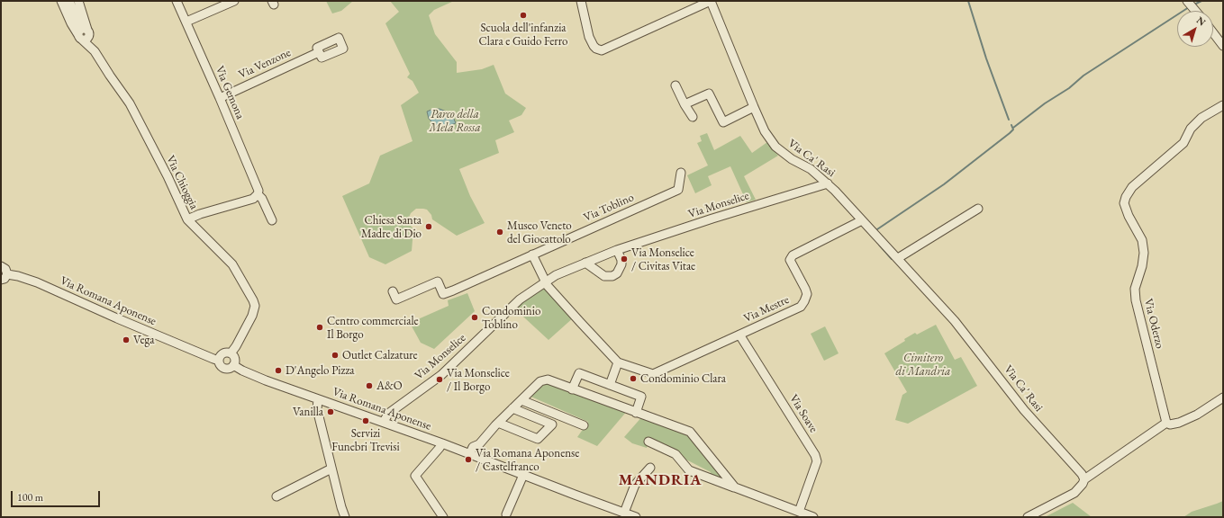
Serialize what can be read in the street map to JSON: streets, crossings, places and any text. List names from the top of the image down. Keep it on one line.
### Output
{"streets":{"street":["Via Venzone","Via Gemona","Via Ca' Rasi","Via Chioggia","Via Monselice","Via Toblino","Via Romana Aponense","Via Mestre","Via Oderzo","Via Soave"]},"crossings":[["Via Venzone","Via Gemona"],["Via Ca' Rasi","Via Monselice"],["Via Ca' Rasi","Via Mestre"],["Via Chioggia","Via Romana Aponense"],["Via Monselice","Via Romana Aponense"],["Via Monselice","Via Mestre"],["Via Mestre","Via Soave"]],"districts":["MANDRIA"],"parks":["Parco della Mela Rossa","Cimitero di Mandria"],"places":["Scuola dell'infanzia Clara e Guido Ferro","Chiesa Santa Madre di Dio","Museo Veneto del Giocattolo","Via Monselice / Civitas Vitae","Condominio Toblino","Centro commerciale Il Borgo","Vega","Outlet Calzature","D'Angelo Pizza","Condominio Clara","Via Monselice / Il Borgo","A&O","Vanilla","Servizi Funebri Trevisi","Via Romana Aponense / Castelfranco"],"scale_bar":"100 m","north":"top right"}
